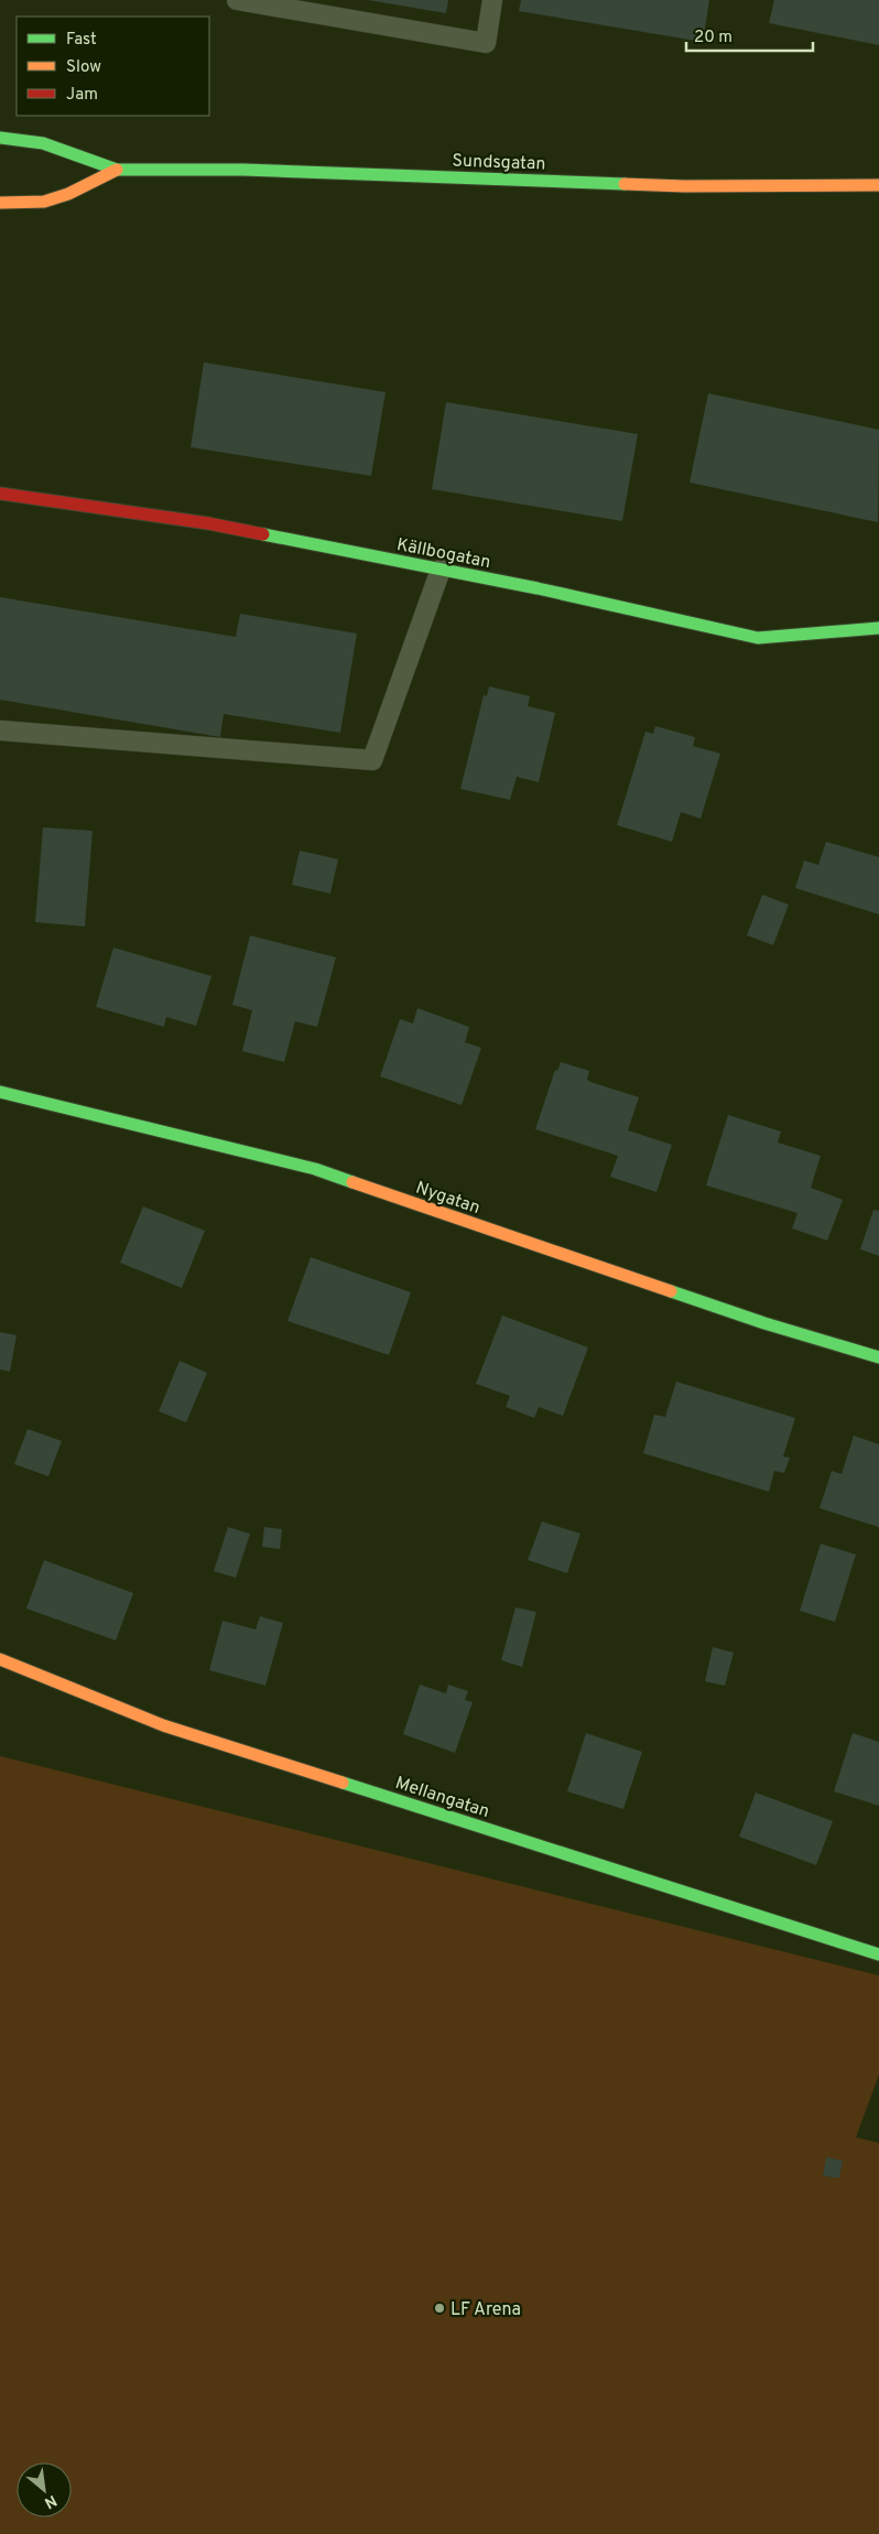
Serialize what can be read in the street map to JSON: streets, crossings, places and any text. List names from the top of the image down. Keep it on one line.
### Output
{"streets":{"street":["Sundsgatan","Källbogatan","Nygatan","Mellangatan"]},"places":["LF Arena"],"legend":["Fast","Slow","Jam"],"scale_bar":"20 m","north":"bottom right"}
